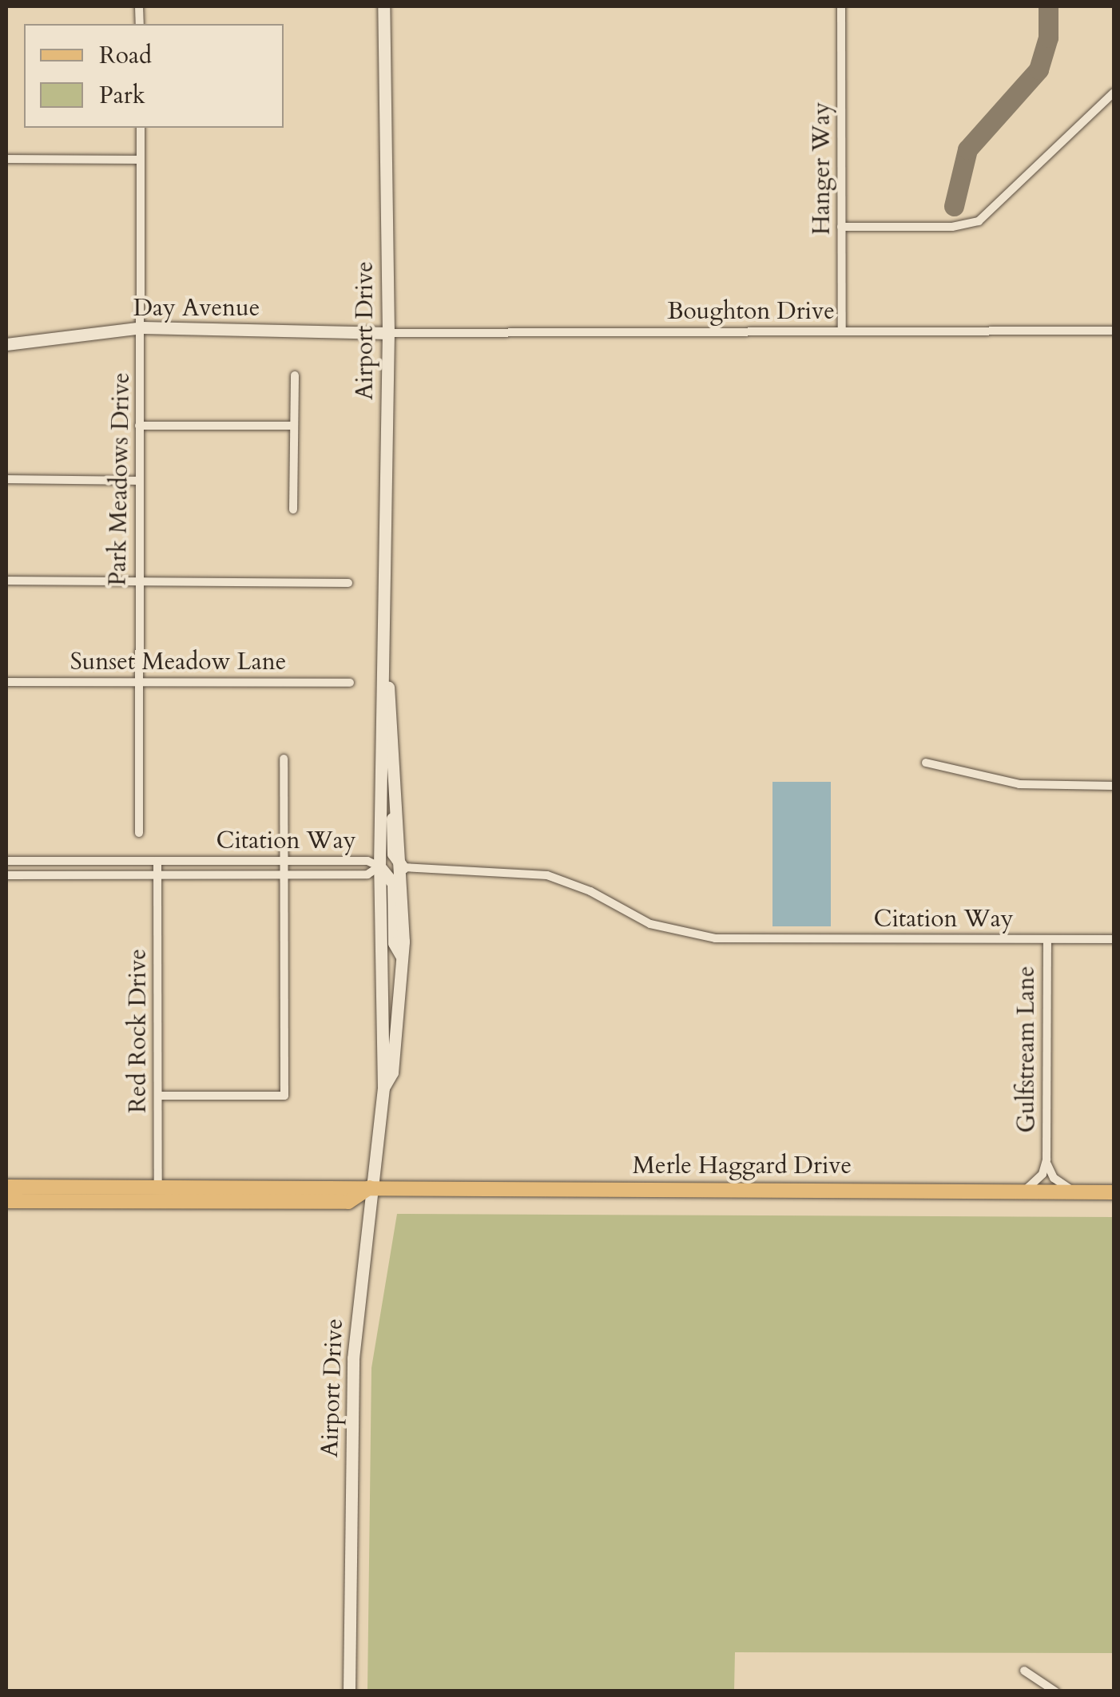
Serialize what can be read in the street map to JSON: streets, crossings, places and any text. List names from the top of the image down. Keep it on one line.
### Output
{"streets":{"main road":["Day Avenue","Airport Drive","Merle Haggard Drive"],"street":["Hanger Way","Boughton Drive","Park Meadows Drive","Sunset Meadow Lane","Citation Way","Red Rock Drive","Gulfstream Lane"]},"crossings":[["Hanger Way","Boughton Drive"],["Day Avenue","Boughton Drive"],["Day Avenue","Airport Drive"],["Day Avenue","Park Meadows Drive"],["Boughton Drive","Airport Drive"],["Airport Drive","Citation Way"],["Airport Drive","Merle Haggard Drive"],["Park Meadows Drive","Sunset Meadow Lane"],["Citation Way","Red Rock Drive"],["Citation Way","Gulfstream Lane"],["Red Rock Drive","Merle Haggard Drive"],["Gulfstream Lane","Merle Haggard Drive"]],"legend":["Road","Park"]}
